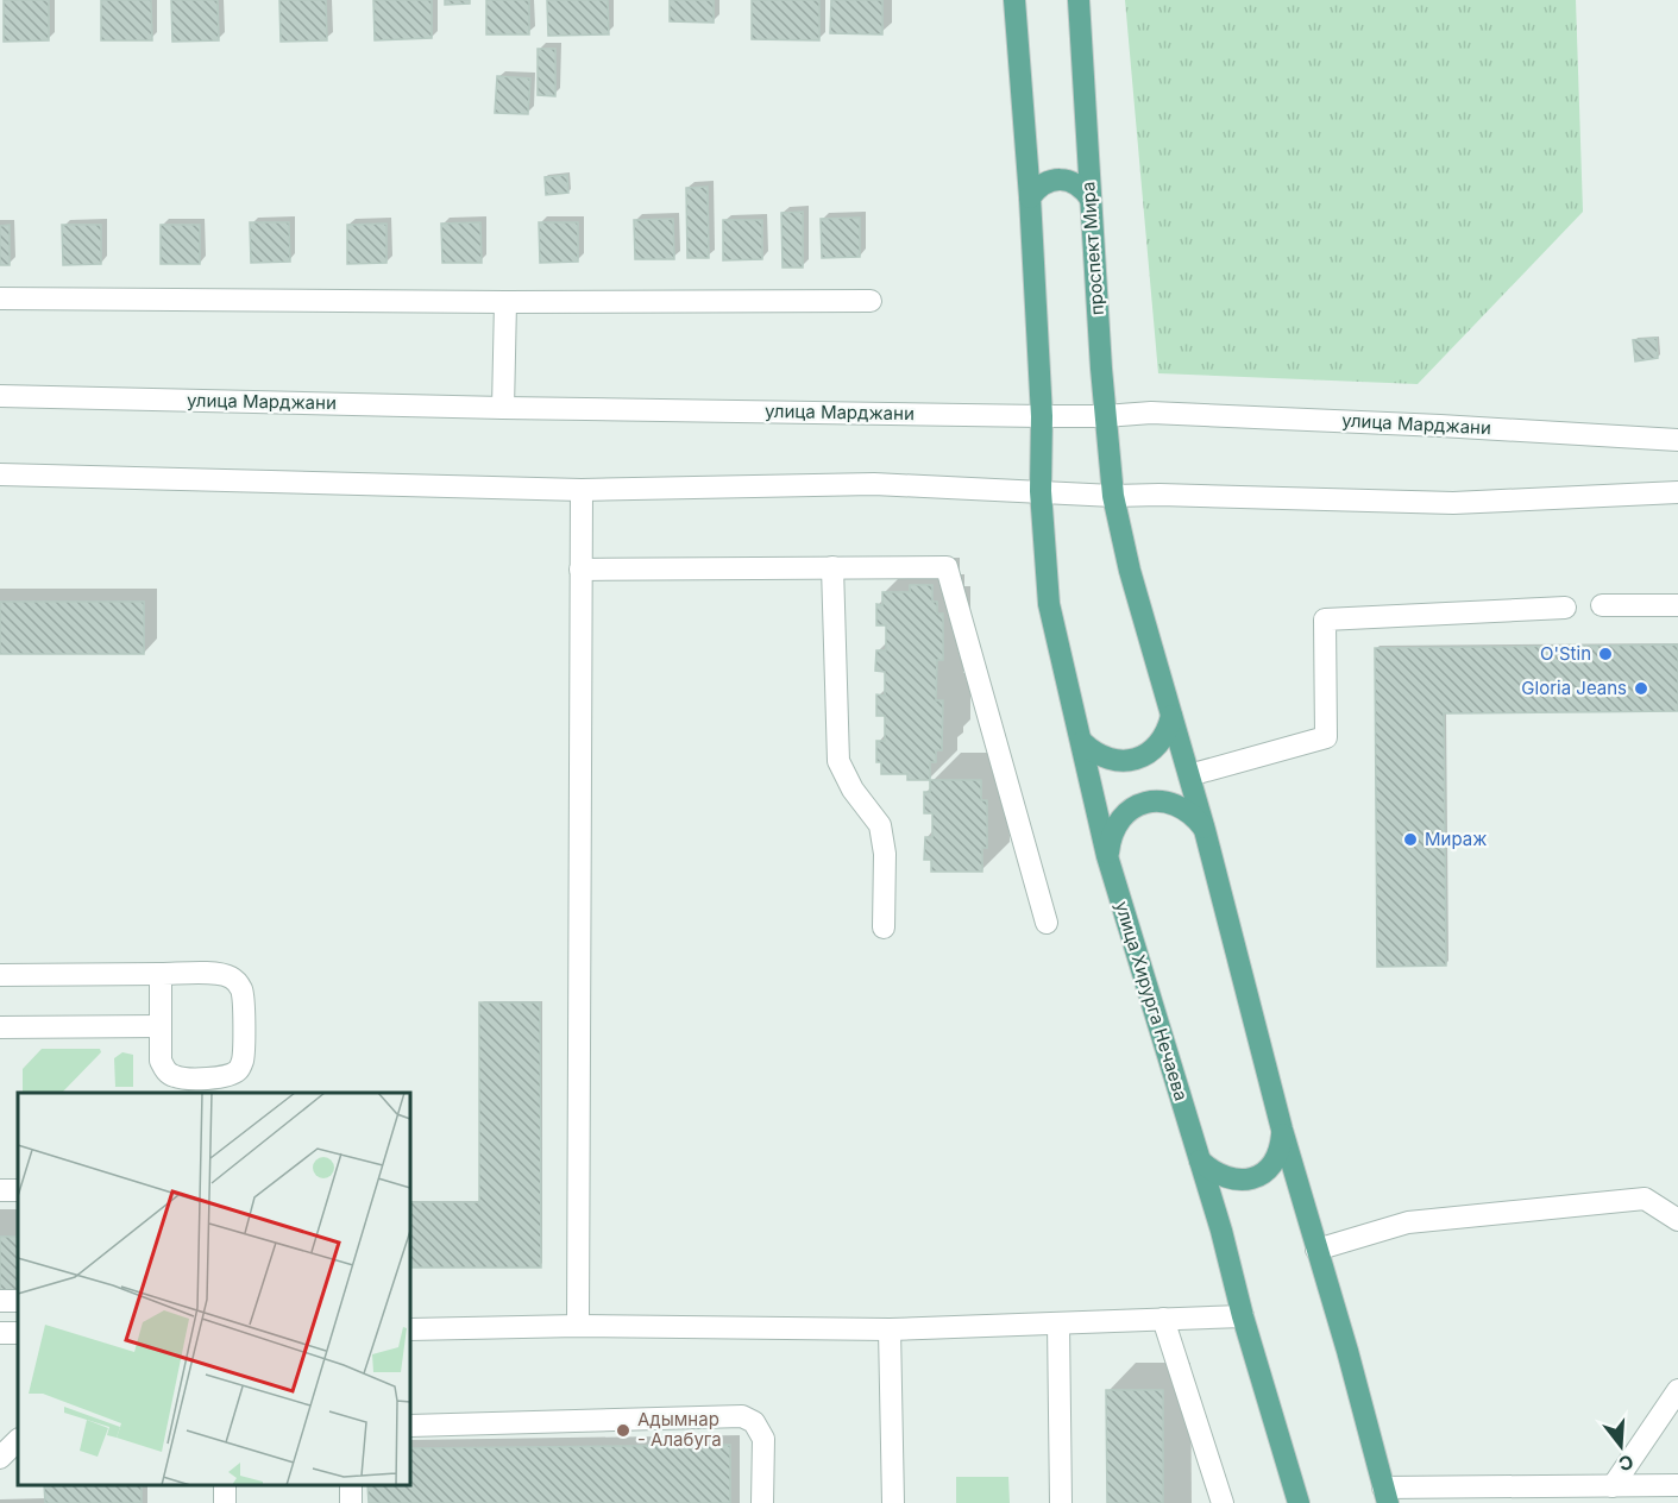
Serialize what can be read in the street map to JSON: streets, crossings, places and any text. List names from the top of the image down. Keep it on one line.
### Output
{"streets":{"main road":["проспект Мира","улица Хирурга Нечаева"],"street":["улица Марджани"]},"crossings":[["проспект Мира","улица Марджани"]],"places":["O'Stin","Gloria Jeans","Мираж","Адымнар - Алабуга"],"north":"bottom"}
